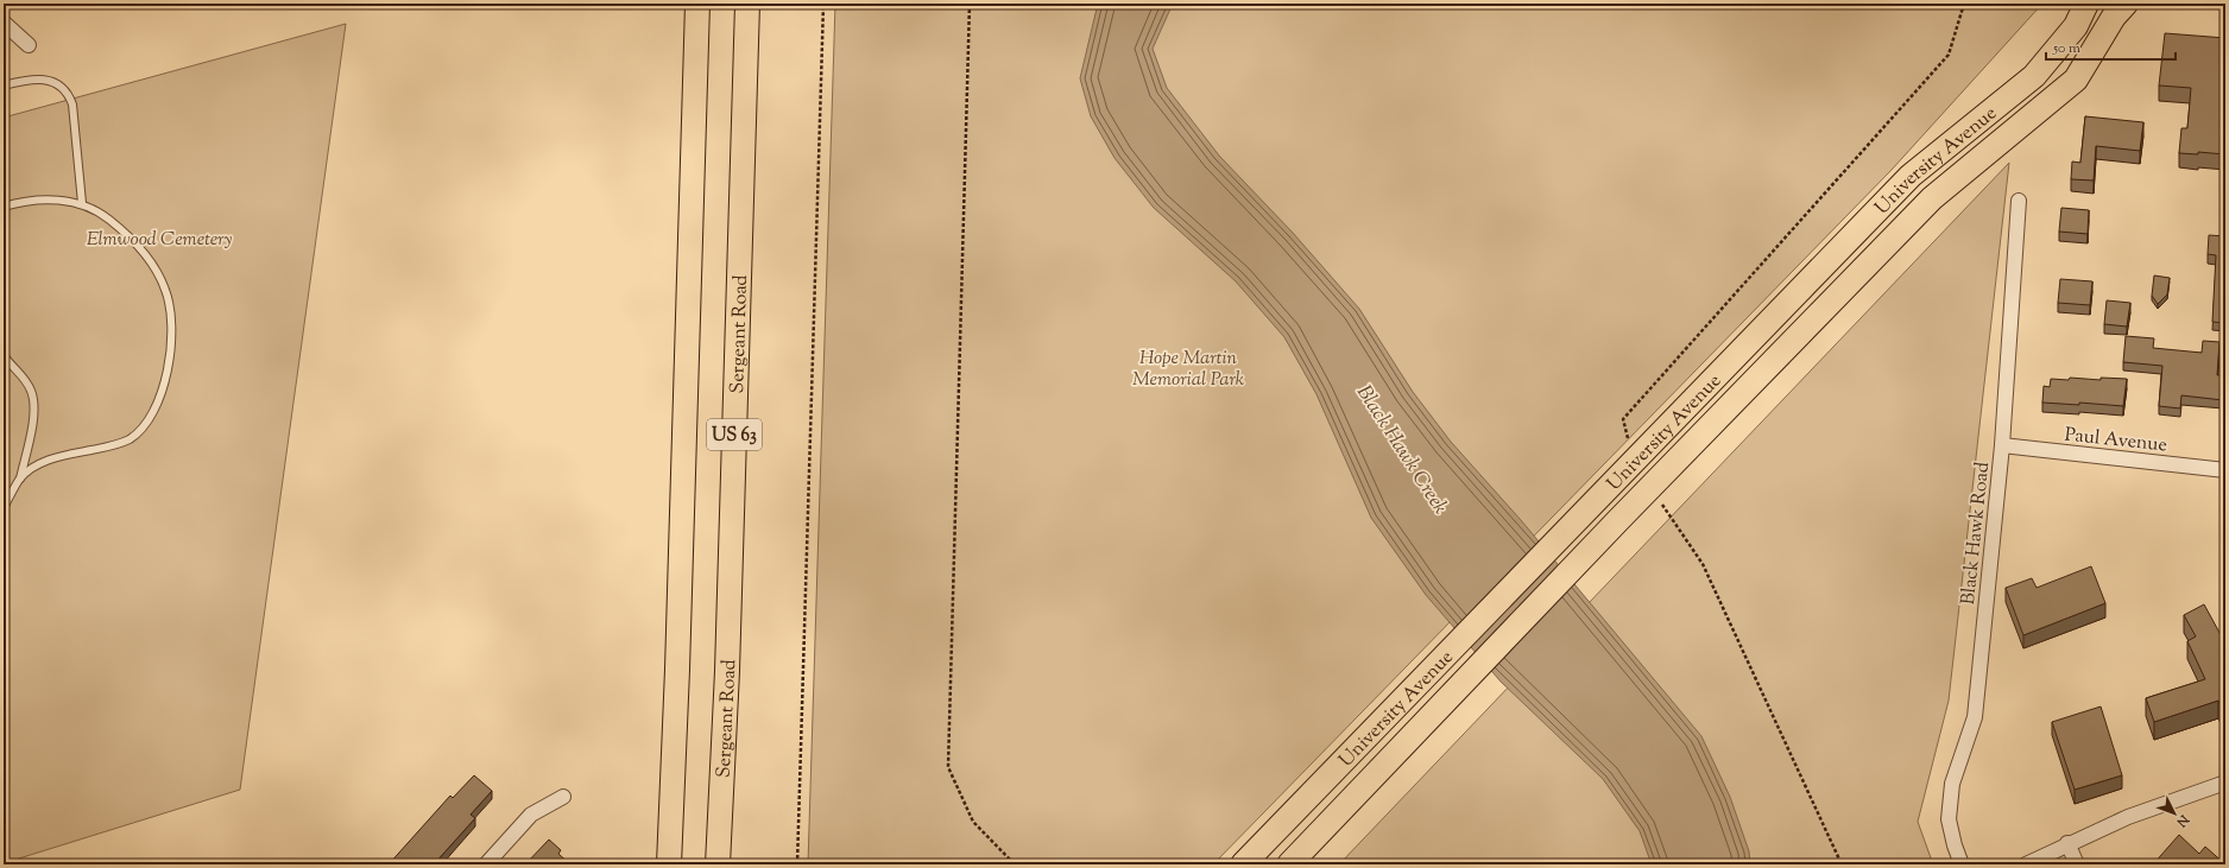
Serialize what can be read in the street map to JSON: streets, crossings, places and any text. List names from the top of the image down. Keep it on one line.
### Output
{"streets":{"main road":["University Avenue","Sergeant Road","US 63"],"street":["Paul Avenue","Black Hawk Road"]},"crossings":[["Paul Avenue","Black Hawk Road"]],"water":["Black Hawk Creek"],"parks":["Elmwood Cemetery","Hope Martin Memorial Park"],"scale_bar":"50 m","north":"bottom right"}
